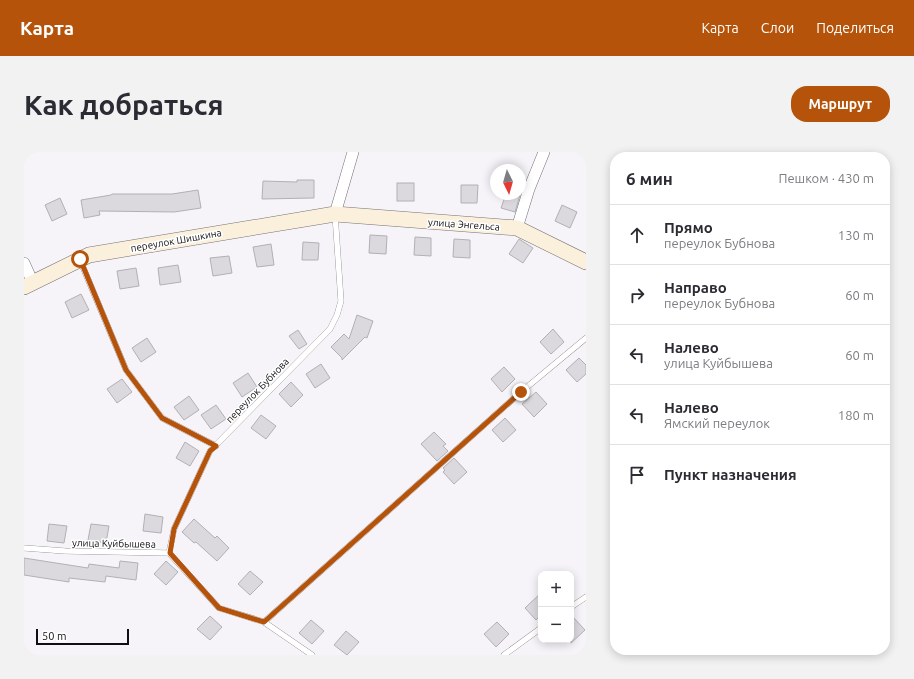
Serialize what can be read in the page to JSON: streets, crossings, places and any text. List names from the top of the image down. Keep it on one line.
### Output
{"streets":{"street":["улица Энгельса","переулок Шишкина"],"lane":["переулок Бубнова","улица Куйбышева"]},"crossings":[["улица Энгельса","переулок Шишкина"],["улица Энгельса","переулок Бубнова"],["переулок Шишкина","переулок Бубнова"],["переулок Бубнова","улица Куйбышева"]],"scale_bar":"50 m","north":"bottom","page":{"header":"Карта","nav":["Карта","Слои","Поделиться"],"buttons":"Маршрут","title":"Как добраться","heading":["6 мин","Пешком · 430 m"],"list":[["Прямо","переулок Бубнова","130 m"],["Направо","переулок Бубнова","60 m"],["Налево","улица Куйбышева","60 m"],["Налево","Ямский переулок","180 m"],"Пункт назначения"],"map_buttons":["+","−"],"scale":"50 m"}}
